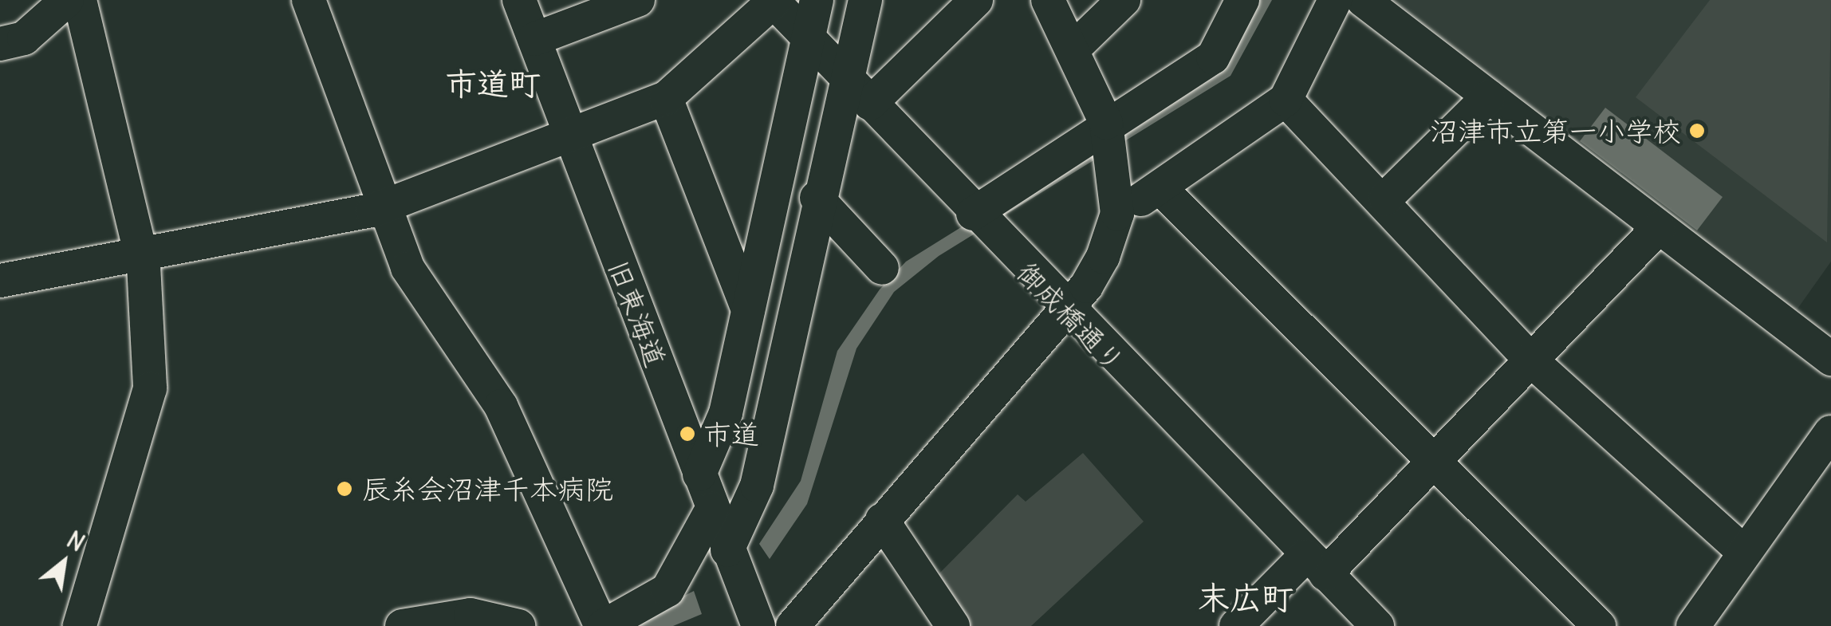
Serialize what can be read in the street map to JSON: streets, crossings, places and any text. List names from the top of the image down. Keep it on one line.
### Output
{"streets":{"street":["旧東海道","御成橋通り"]},"districts":["市道町","末広町"],"places":["沼津市立第一小学校","市道","辰糸会沼津千本病院"],"north":"top right"}
